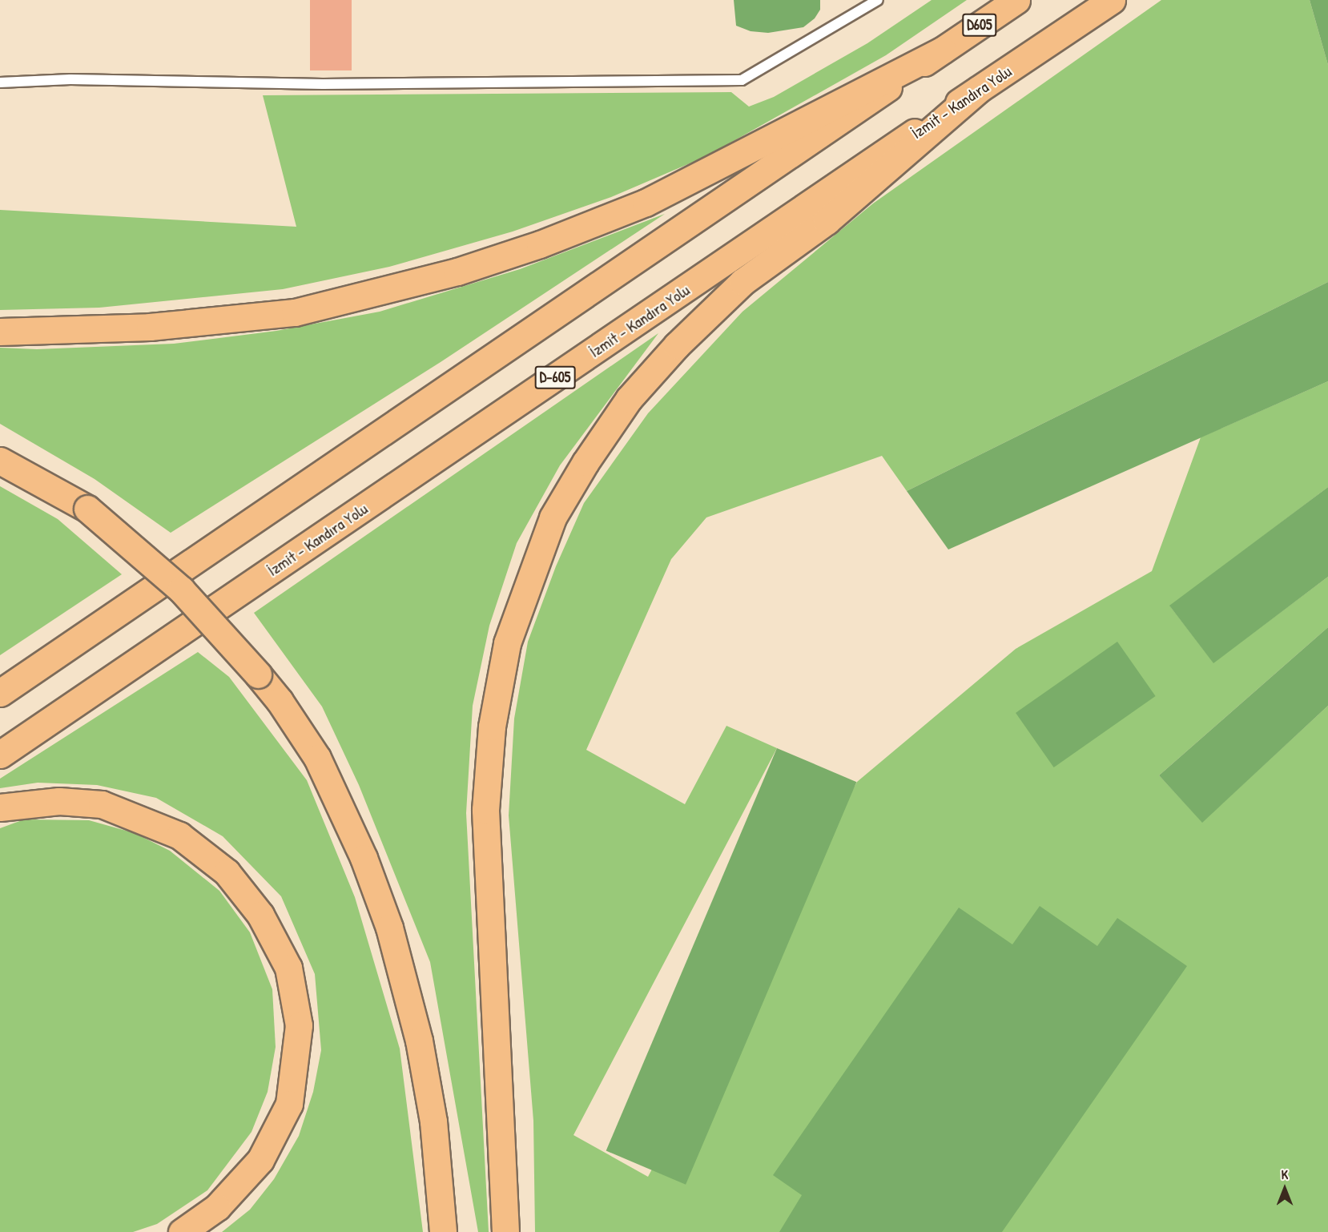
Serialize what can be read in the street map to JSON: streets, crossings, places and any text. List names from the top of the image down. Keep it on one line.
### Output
{"streets":{"highway":["D605","İzmit - Kandıra Yolu","D-605"]},"north":"top"}
